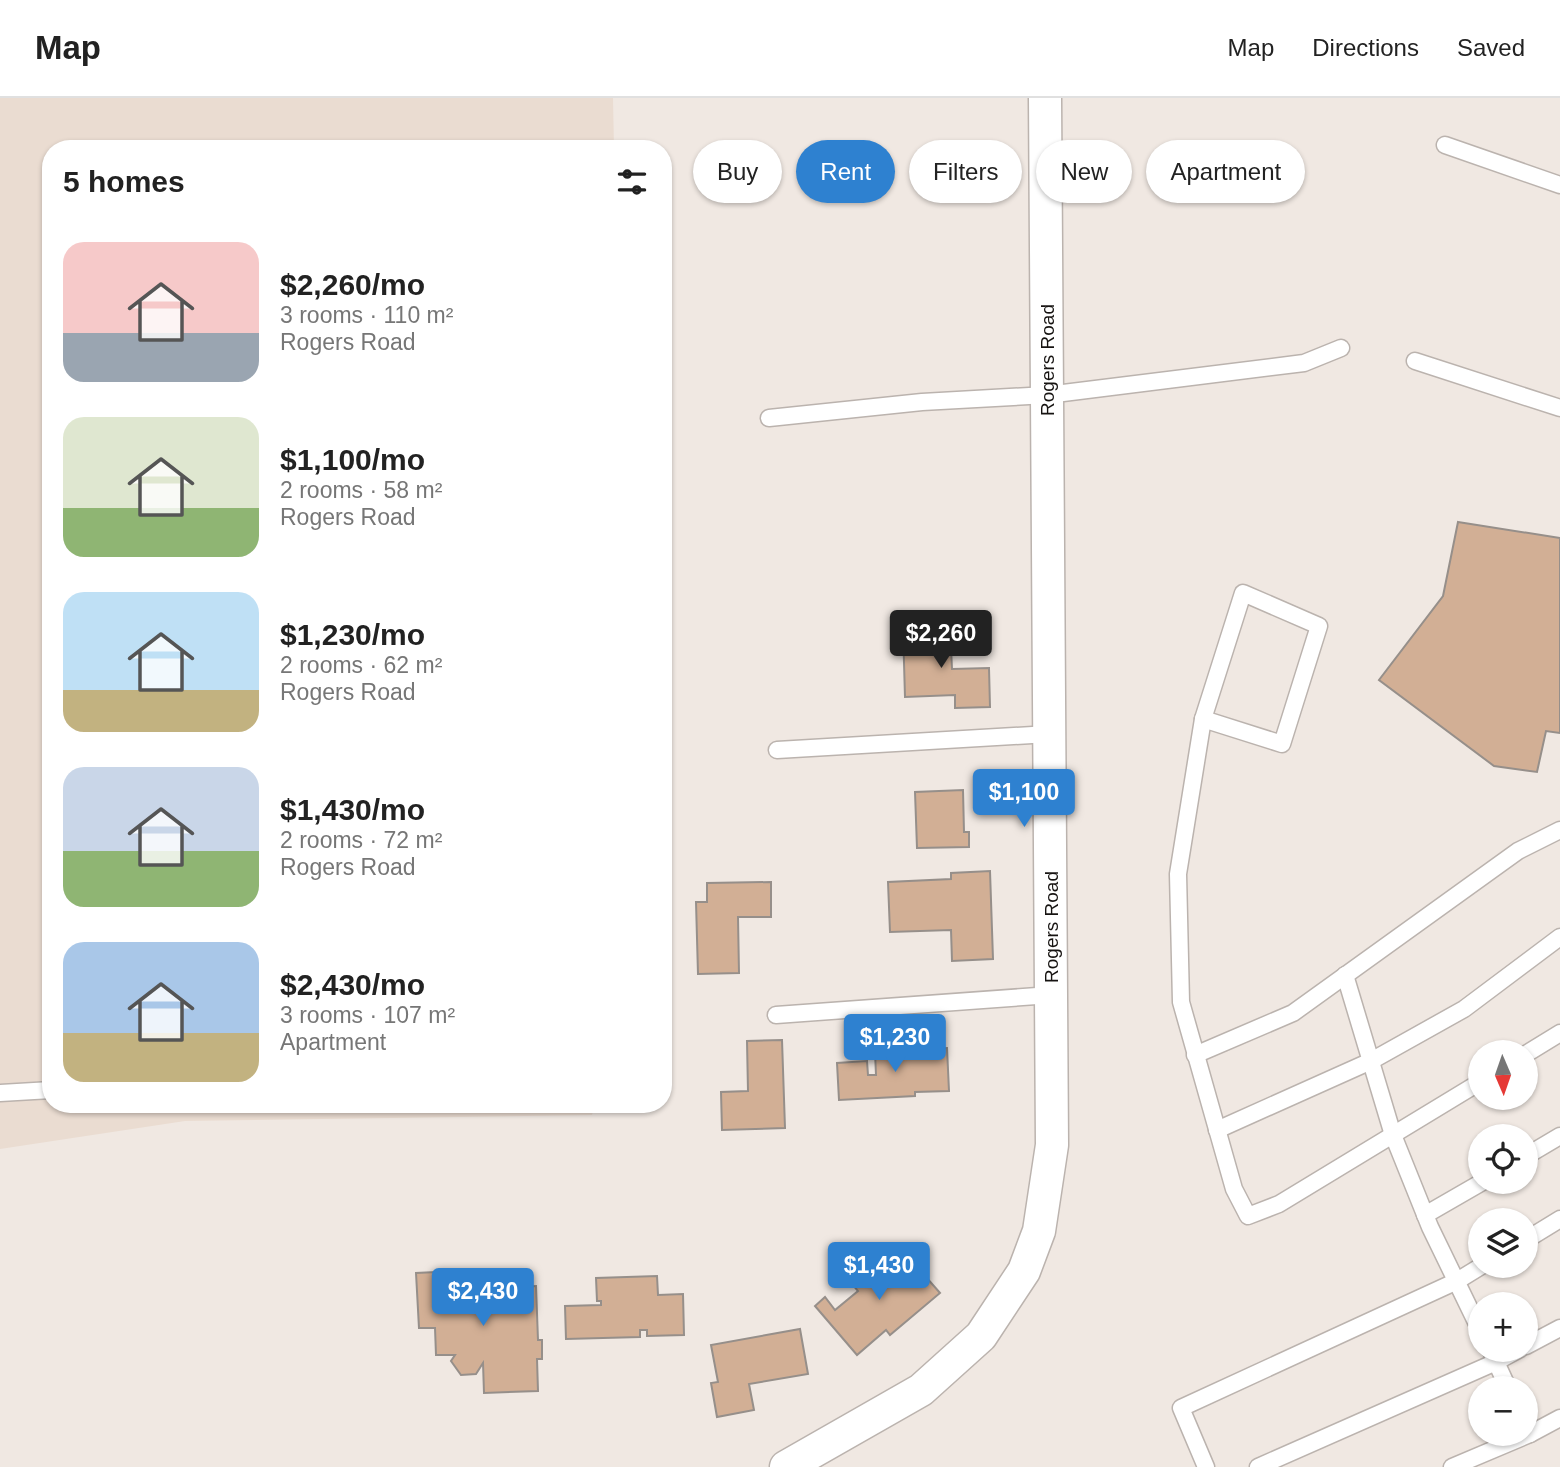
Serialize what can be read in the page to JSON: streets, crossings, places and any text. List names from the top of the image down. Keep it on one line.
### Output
{"streets":{"street":["Rogers Road"]},"north":"bottom","page":{"header":"Map","nav":["Map","Directions","Saved"],"chip":["Buy","Rent","Filters","New","Apartment"],"heading":"5 homes","list":[{"name":"$2,260/mo","note":"3 rooms · 110 m² · Rogers Road"},{"name":"$1,100/mo","note":"2 rooms · 58 m² · Rogers Road"},{"name":"$1,230/mo","note":"2 rooms · 62 m² · Rogers Road"},{"name":"$1,430/mo","note":"2 rooms · 72 m² · Rogers Road"},{"name":"$2,430/mo","note":"3 rooms · 107 m² · Apartment"}],"price":["$2,260","$1,100","$1,230","$1,430","$2,430"],"map_buttons":["+","−"]}}
